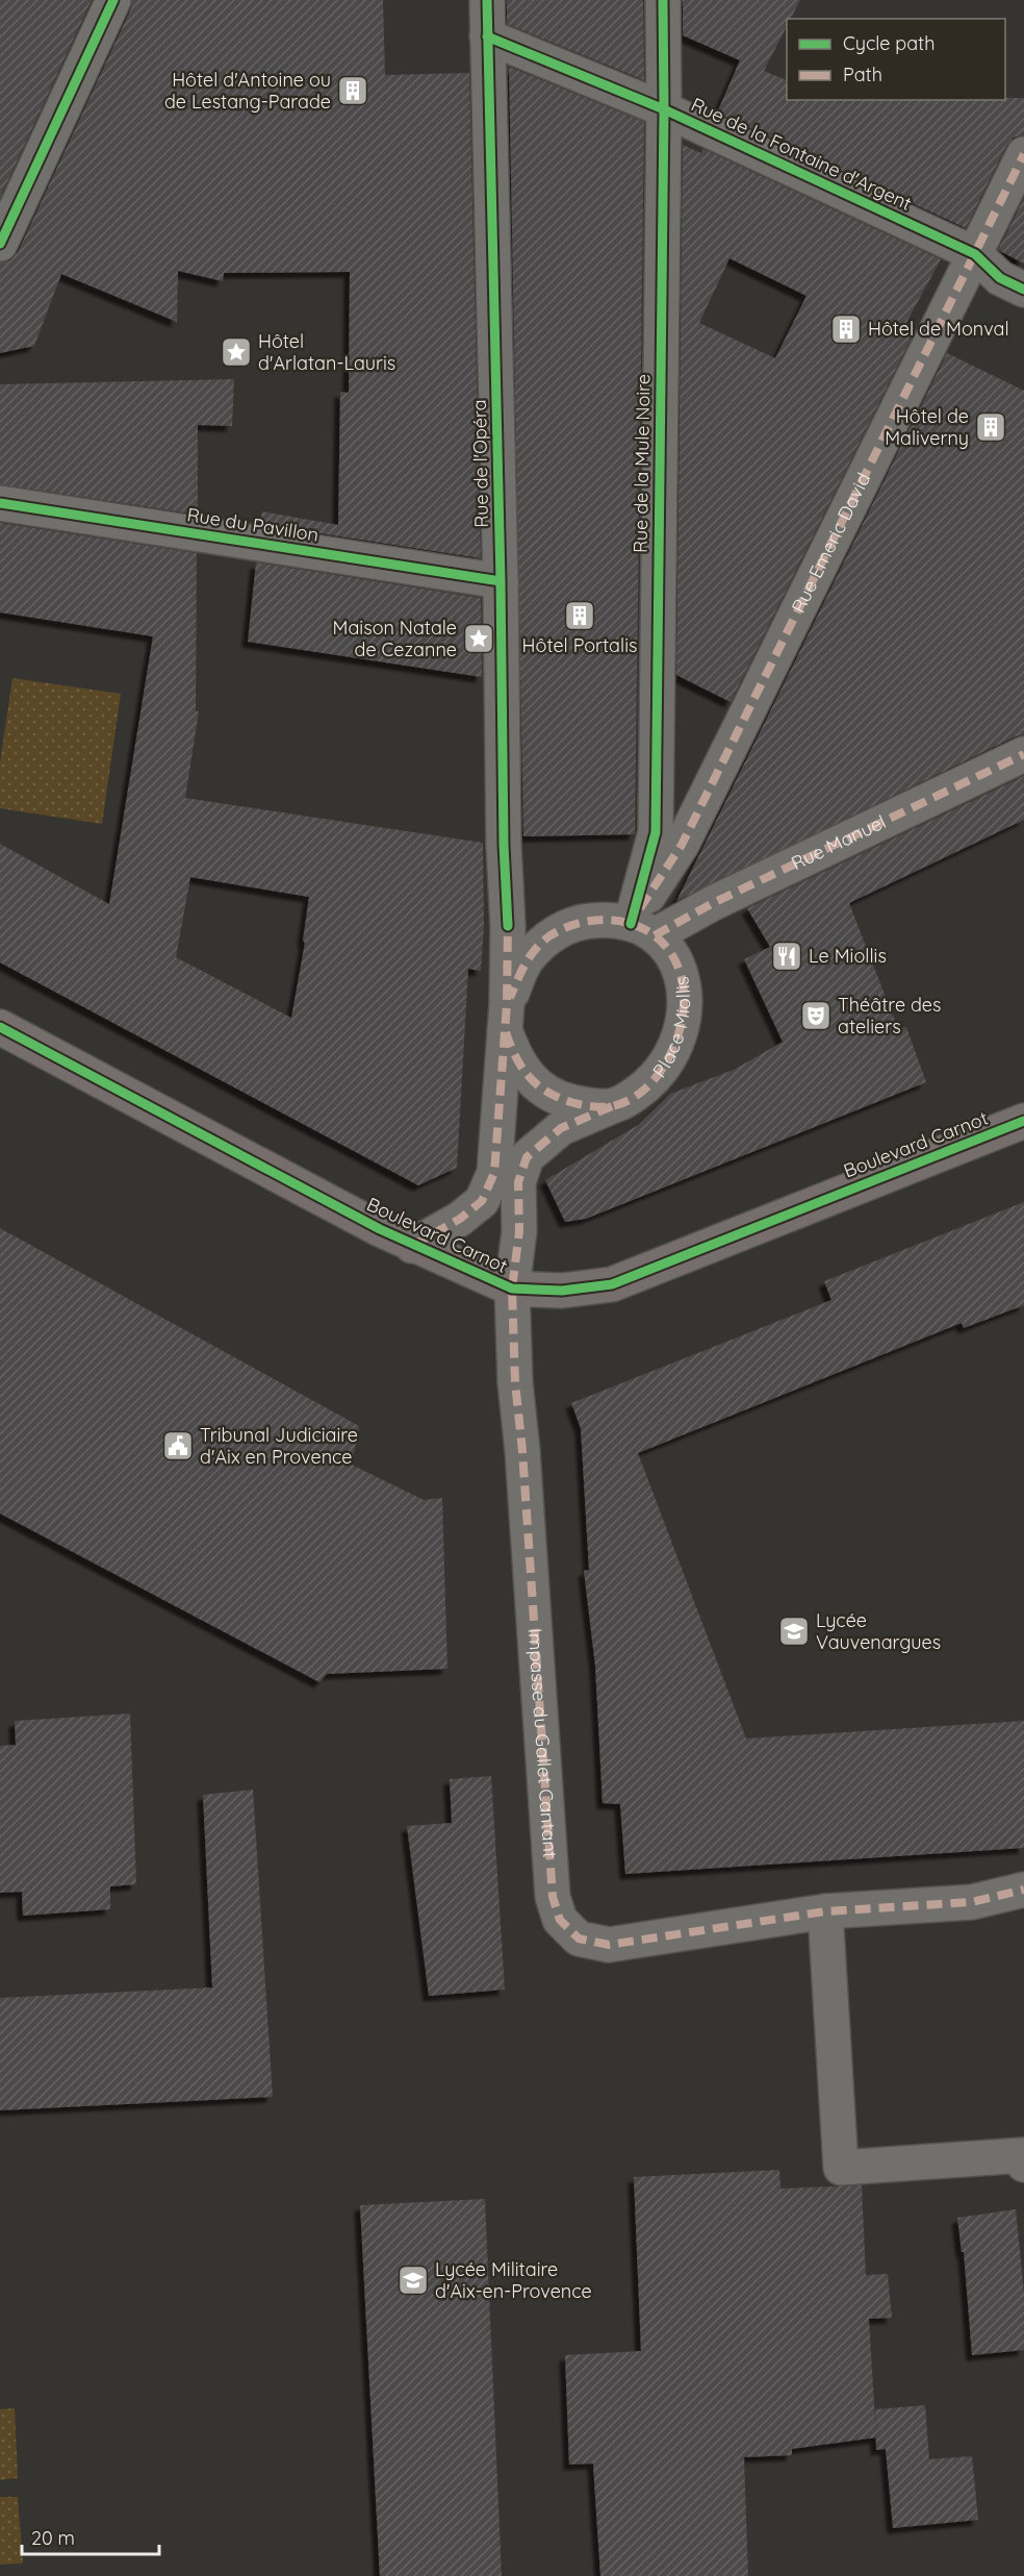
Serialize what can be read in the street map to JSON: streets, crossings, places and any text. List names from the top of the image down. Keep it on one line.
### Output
{"streets":{"main road":["Boulevard Carnot"],"street":["Rue de la Fontaine d'Argent","Rue de l'Opéra","Rue de la Mule Noire","Rue du Pavillon","Rue Emeric David","Rue Manuel","Place Miollis","Impasse du Gallet Cantant"]},"crossings":[["Rue de la Fontaine d'Argent","Rue de l'Opéra"],["Rue de la Fontaine d'Argent","Rue de la Mule Noire"],["Rue de la Fontaine d'Argent","Rue Emeric David"],["Rue de l'Opéra","Rue de la Mule Noire"],["Rue de l'Opéra","Rue du Pavillon"],["Rue de l'Opéra","Rue Emeric David"],["Rue de l'Opéra","Rue Manuel"],["Rue de l'Opéra","Place Miollis"],["Rue de la Mule Noire","Rue Emeric David"],["Rue de la Mule Noire","Rue Manuel"],["Rue de la Mule Noire","Place Miollis"],["Rue Emeric David","Rue Manuel"],["Rue Emeric David","Place Miollis"],["Rue Manuel","Place Miollis"],["Place Miollis","Boulevard Carnot"],["Place Miollis","Impasse du Gallet Cantant"],["Boulevard Carnot","Impasse du Gallet Cantant"]],"places":{"building":["Hôtel d'Antoine ou de Lestang-Parade","Hôtel de Monval","Hôtel de Maliverny","Hôtel Portalis"],"place":["Hôtel d'Arlatan-Lauris","Maison Natale de Cezanne"],"restaurant":["Le Miollis"],"theatre":["Théâtre des ateliers"],"public building":["Tribunal Judiciaire d'Aix en Provence"],"school or university":["Lycée Vauvenargues","Lycée Militaire d'Aix-en-Provence"]},"legend":["Cycle path","Path"],"scale_bar":"20 m"}
